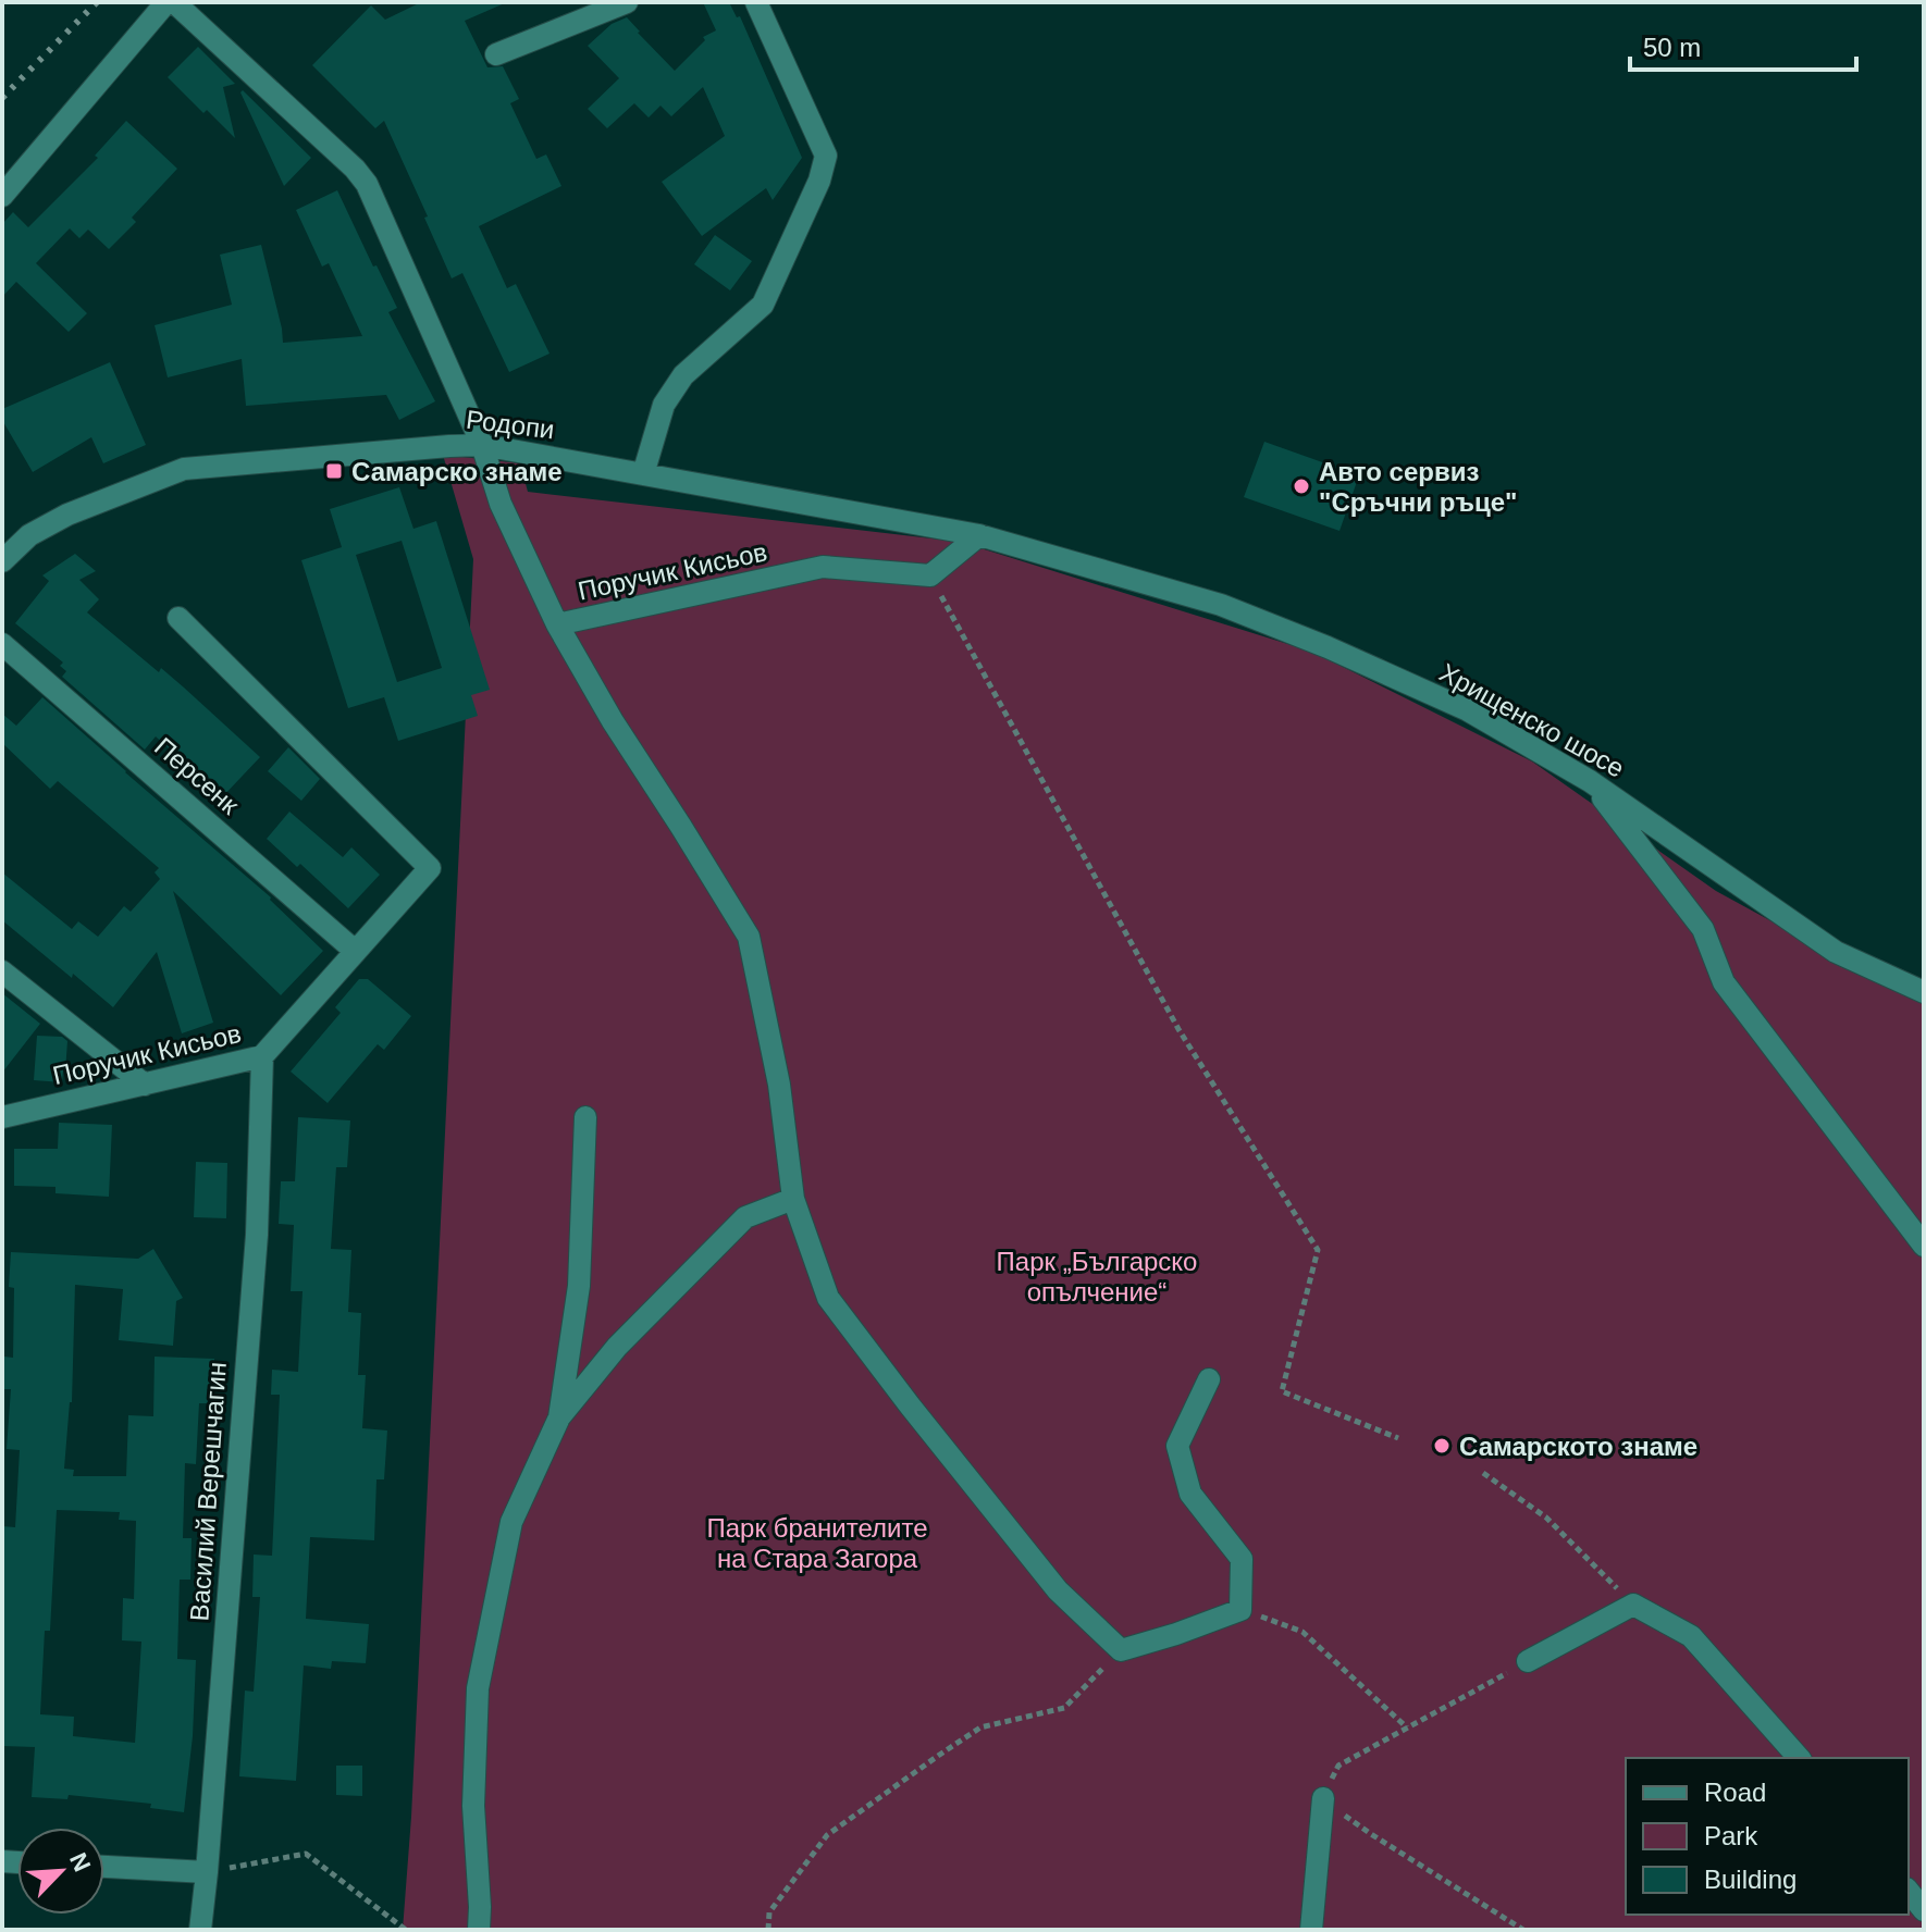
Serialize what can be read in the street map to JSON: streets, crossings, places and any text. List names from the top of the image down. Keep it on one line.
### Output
{"streets":{"street":["Родопи","Поручик Кисьов","Хрищенско шосе","Персенк","Василий Верешчагин"]},"crossings":[["Родопи","Поручик Кисьов"],["Родопи","Хрищенско шосе"],["Поручик Кисьов","Персенк"],["Поручик Кисьов","Василий Верешчагин"]],"parks":["Парк „Българско опълчение“","Парк бранителите на Стара Загора"],"places":{"transit":["Самарско знаме"],"other":["Авто сервиз \"Сръчни ръце\"","Самарското знаме"]},"legend":["Road","Park","Building"],"scale_bar":"50 m","north":"top right"}
